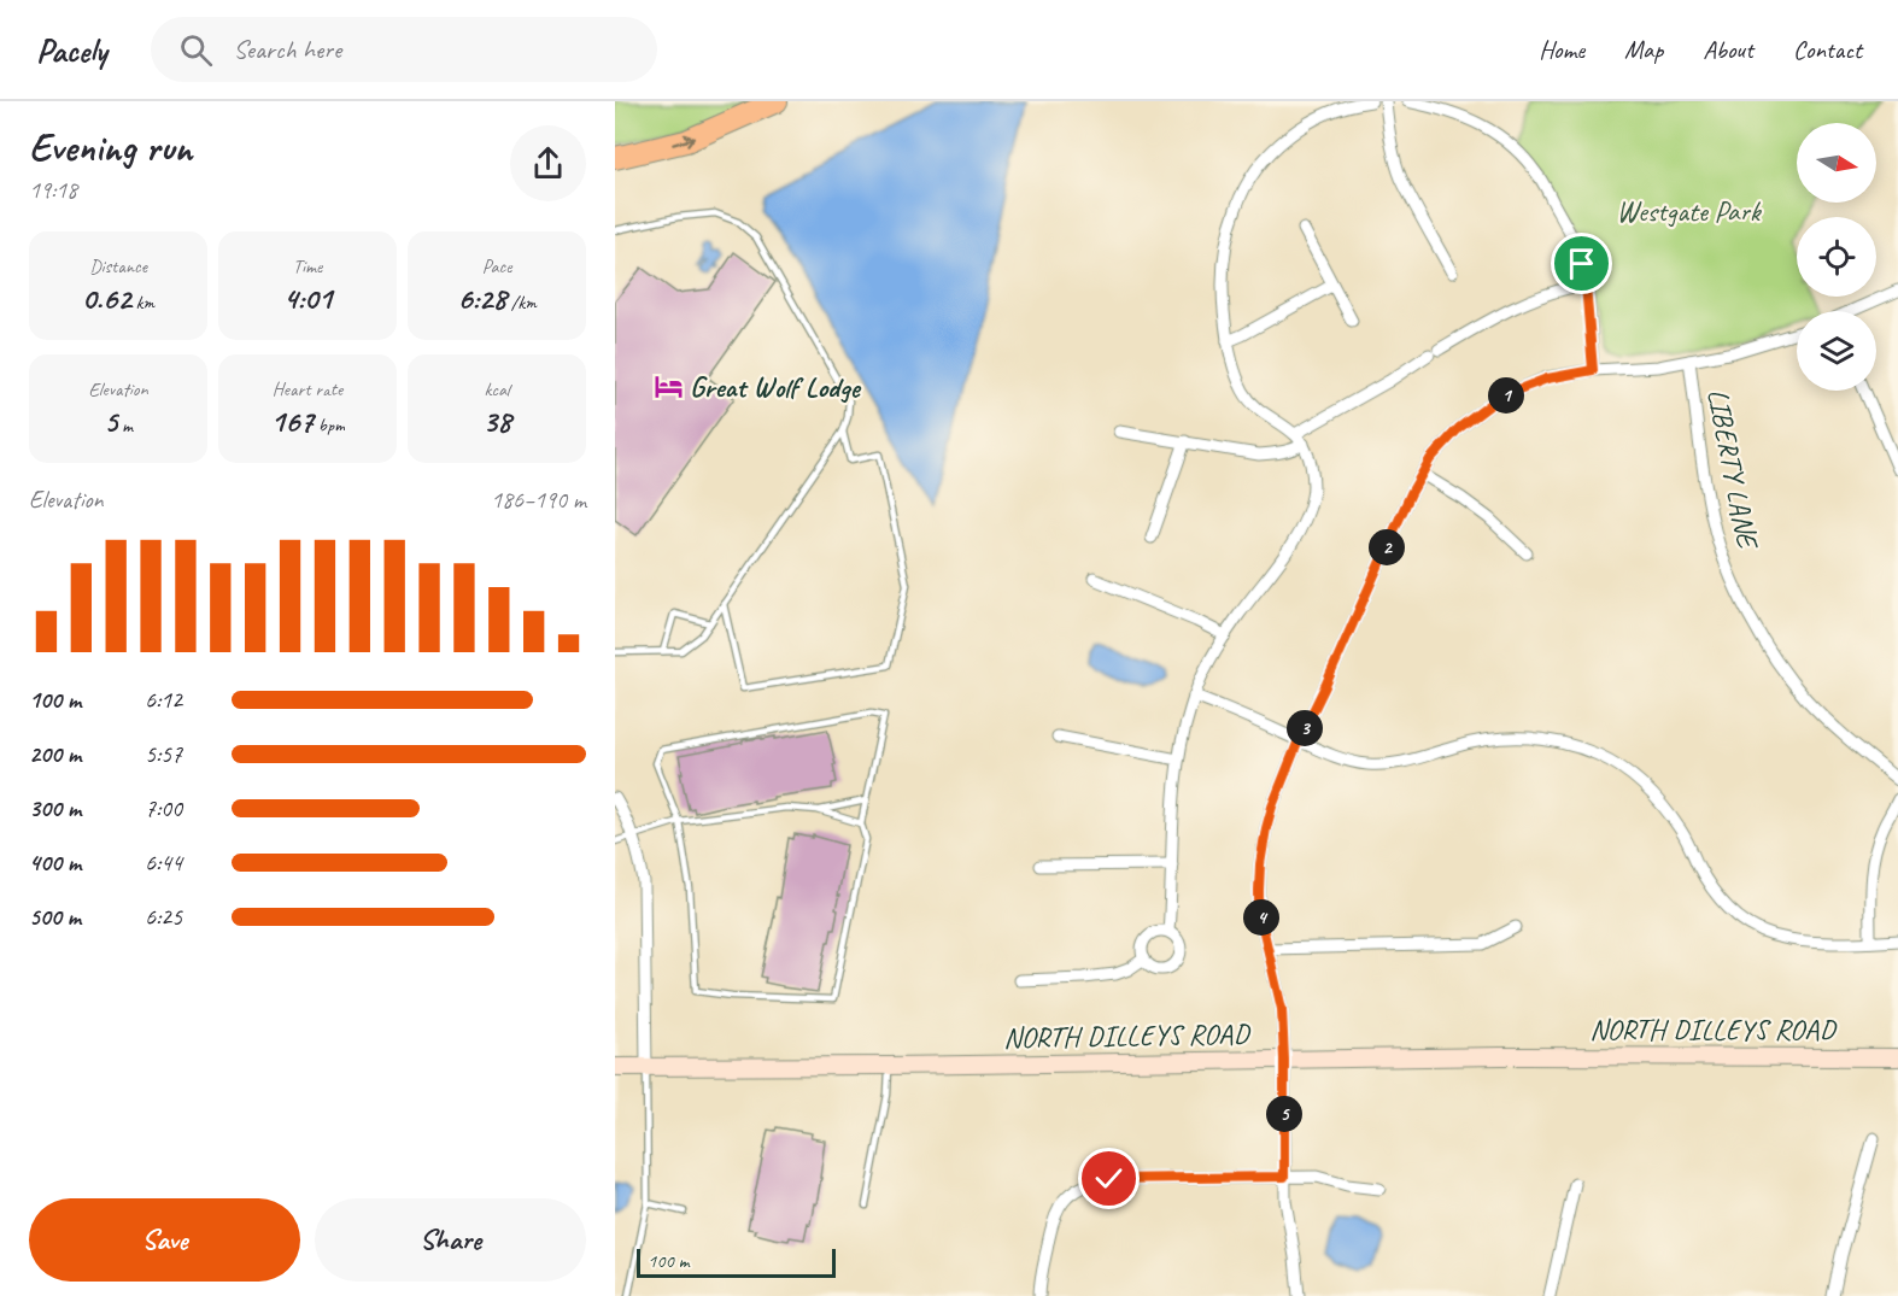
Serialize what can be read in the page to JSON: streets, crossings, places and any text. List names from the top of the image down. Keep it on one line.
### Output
{"streets":{"street":["LIBERTY LANE","NORTH DILLEYS ROAD"]},"parks":["Westgate Park"],"places":{"hotel":["Great Wolf Lodge"]},"scale_bar":"100 m","north":"right","page":{"header":"Pacely","search":"Search here","nav":["Home","Map","About","Contact"],"heading":["Evening run","19:18"],"stats":[["Distance","0.62 km"],["Time","4:01"],["Pace","6:28 /km"],["Elevation","5 m"],["Heart rate","167 bpm"],["kcal","38"]],"pins":["1","2","3","4","5"],"chart":["Elevation","186–190 m"],"list":[{"name":"100 m","note":"6:12"},{"name":"200 m","note":"5:57"},{"name":"300 m","note":"7:00"},{"name":"400 m","note":"6:44"},{"name":"500 m","note":"6:25"}],"buttons":["Save","Share"],"scale":"100 m"}}
